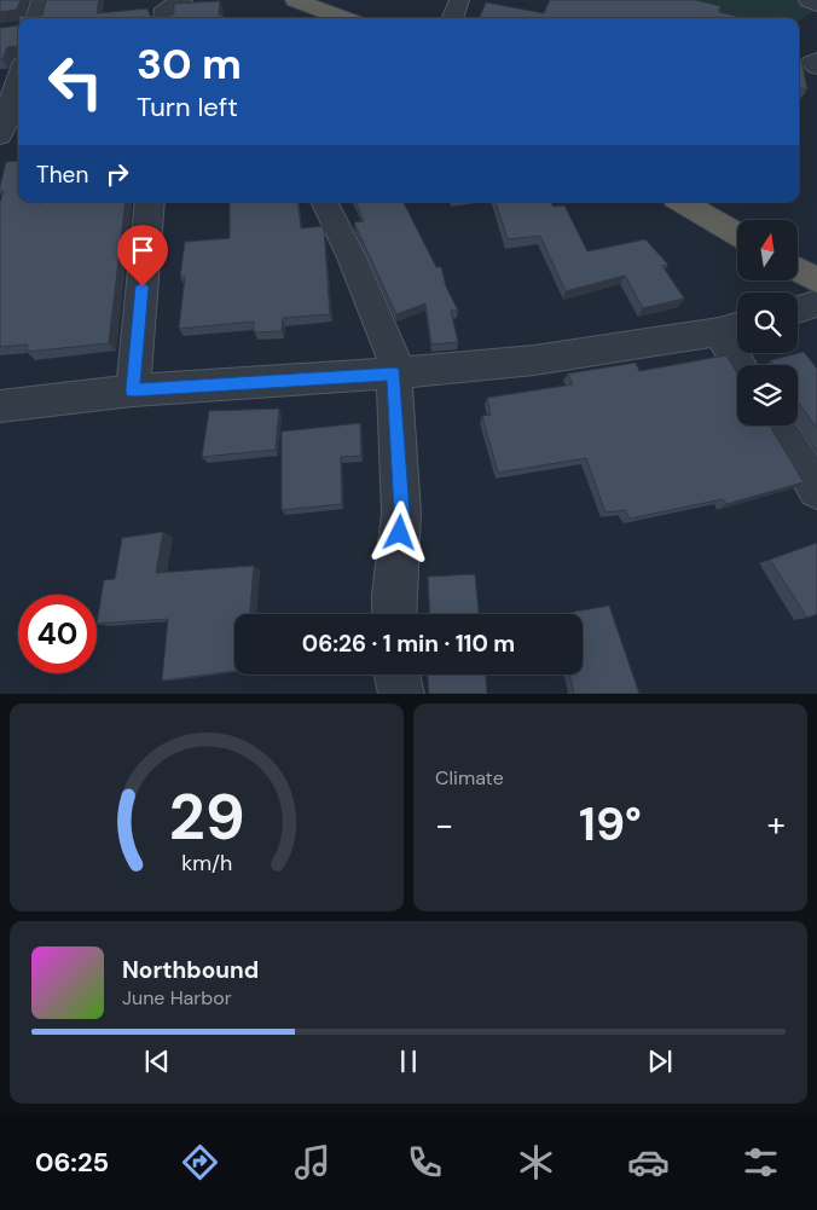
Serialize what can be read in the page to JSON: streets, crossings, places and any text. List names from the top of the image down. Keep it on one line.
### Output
{"north":"top","page":{"turn":["30 m","Turn left"],"then":"Then","limit":"40","trip":"06:26 · 1 min · 110 m","tile":"Climate","heat":["−","19°","+"],"song":["Northbound","June Harbor"],"tabs":"06:25","gauge":["29","km/h"]}}
